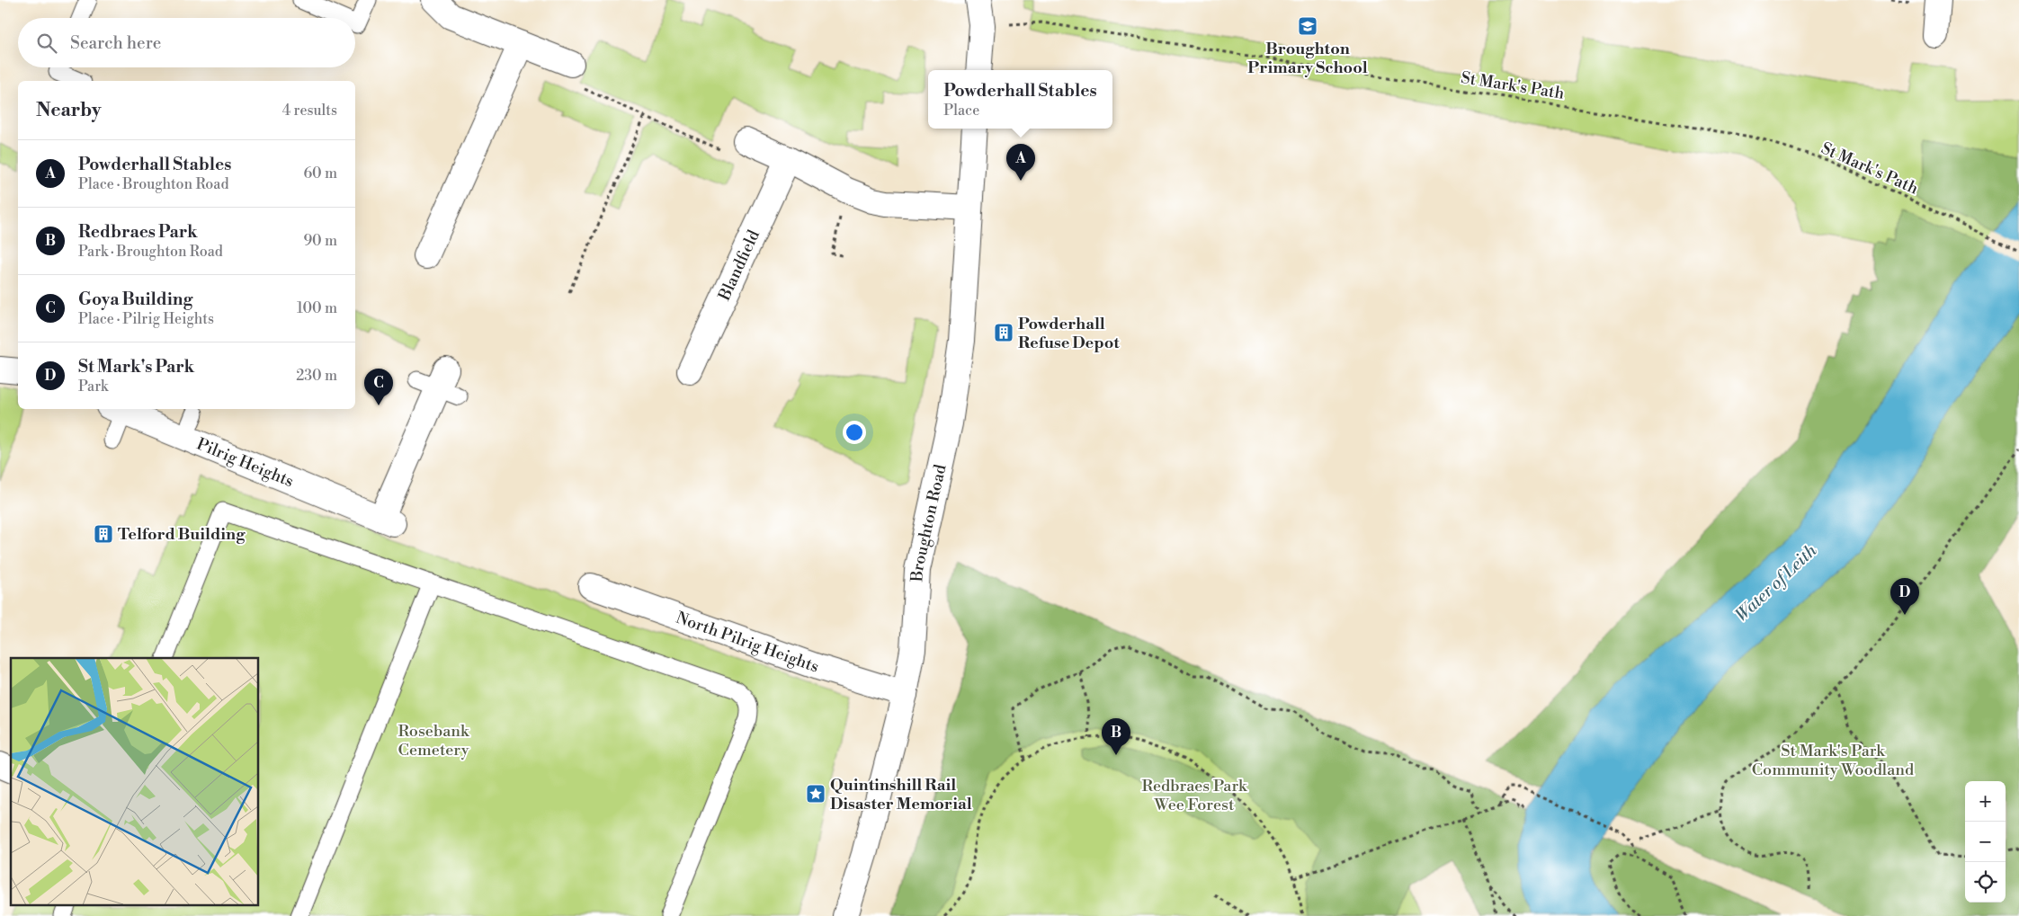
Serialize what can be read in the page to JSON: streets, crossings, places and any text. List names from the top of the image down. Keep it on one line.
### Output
{"streets":{"street":["Blandfield","Pilrig Heights","Broughton Road","North Pilrig Heights"],"path":["St Mark's Path"]},"crossings":[["Broughton Road","North Pilrig Heights"]],"water":["Water of Leith"],"parks":["Rosebank Cemetery","St Mark's Park Community Woodland","Redbraes Park Wee Forest"],"places":{"school or university":["Broughton Primary School"],"building":["Powderhall Refuse Depot","Telford Building"],"place":["Quintinshill Rail Disaster Memorial"]},"page":{"search":"Search here","popup":["Powderhall Stables","Place"],"heading":["Nearby","4 results"],"list":[{"mark":"A","name":"Powderhall Stables","note":"Place · Broughton Road","value":"60 m"},{"mark":"B","name":"Redbraes Park","note":"Park · Broughton Road","value":"90 m"},{"mark":"C","name":"Goya Building","note":"Place · Pilrig Heights","value":"100 m"},{"mark":"D","name":"St Mark's Park","note":"Park","value":"230 m"}],"pins":["A","C","D","B"],"map_buttons":["+","−"]}}
